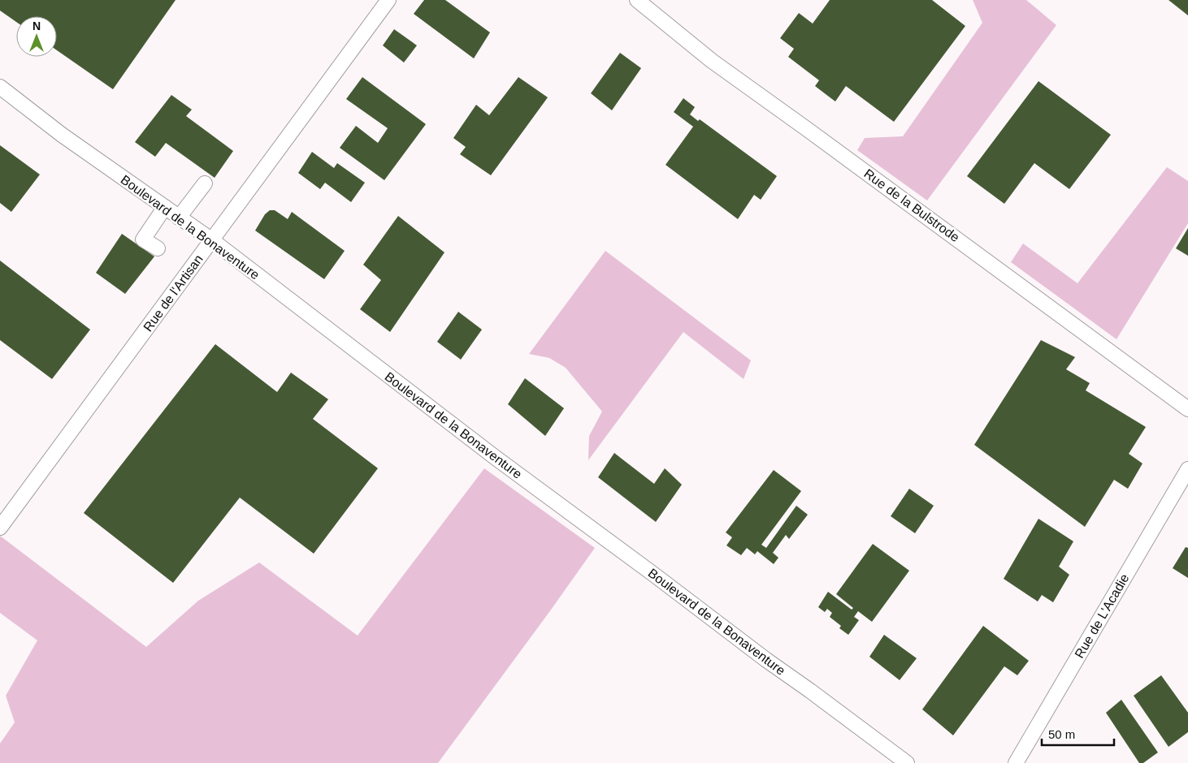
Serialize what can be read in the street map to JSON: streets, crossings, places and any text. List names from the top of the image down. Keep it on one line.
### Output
{"streets":{"street":["Rue de la Bulstrode","Boulevard de la Bonaventure","Rue de l'Artisan","Rue de L'Acadie"]},"crossings":[["Boulevard de la Bonaventure","Rue de l'Artisan"]],"scale_bar":"50 m","north":"top"}
